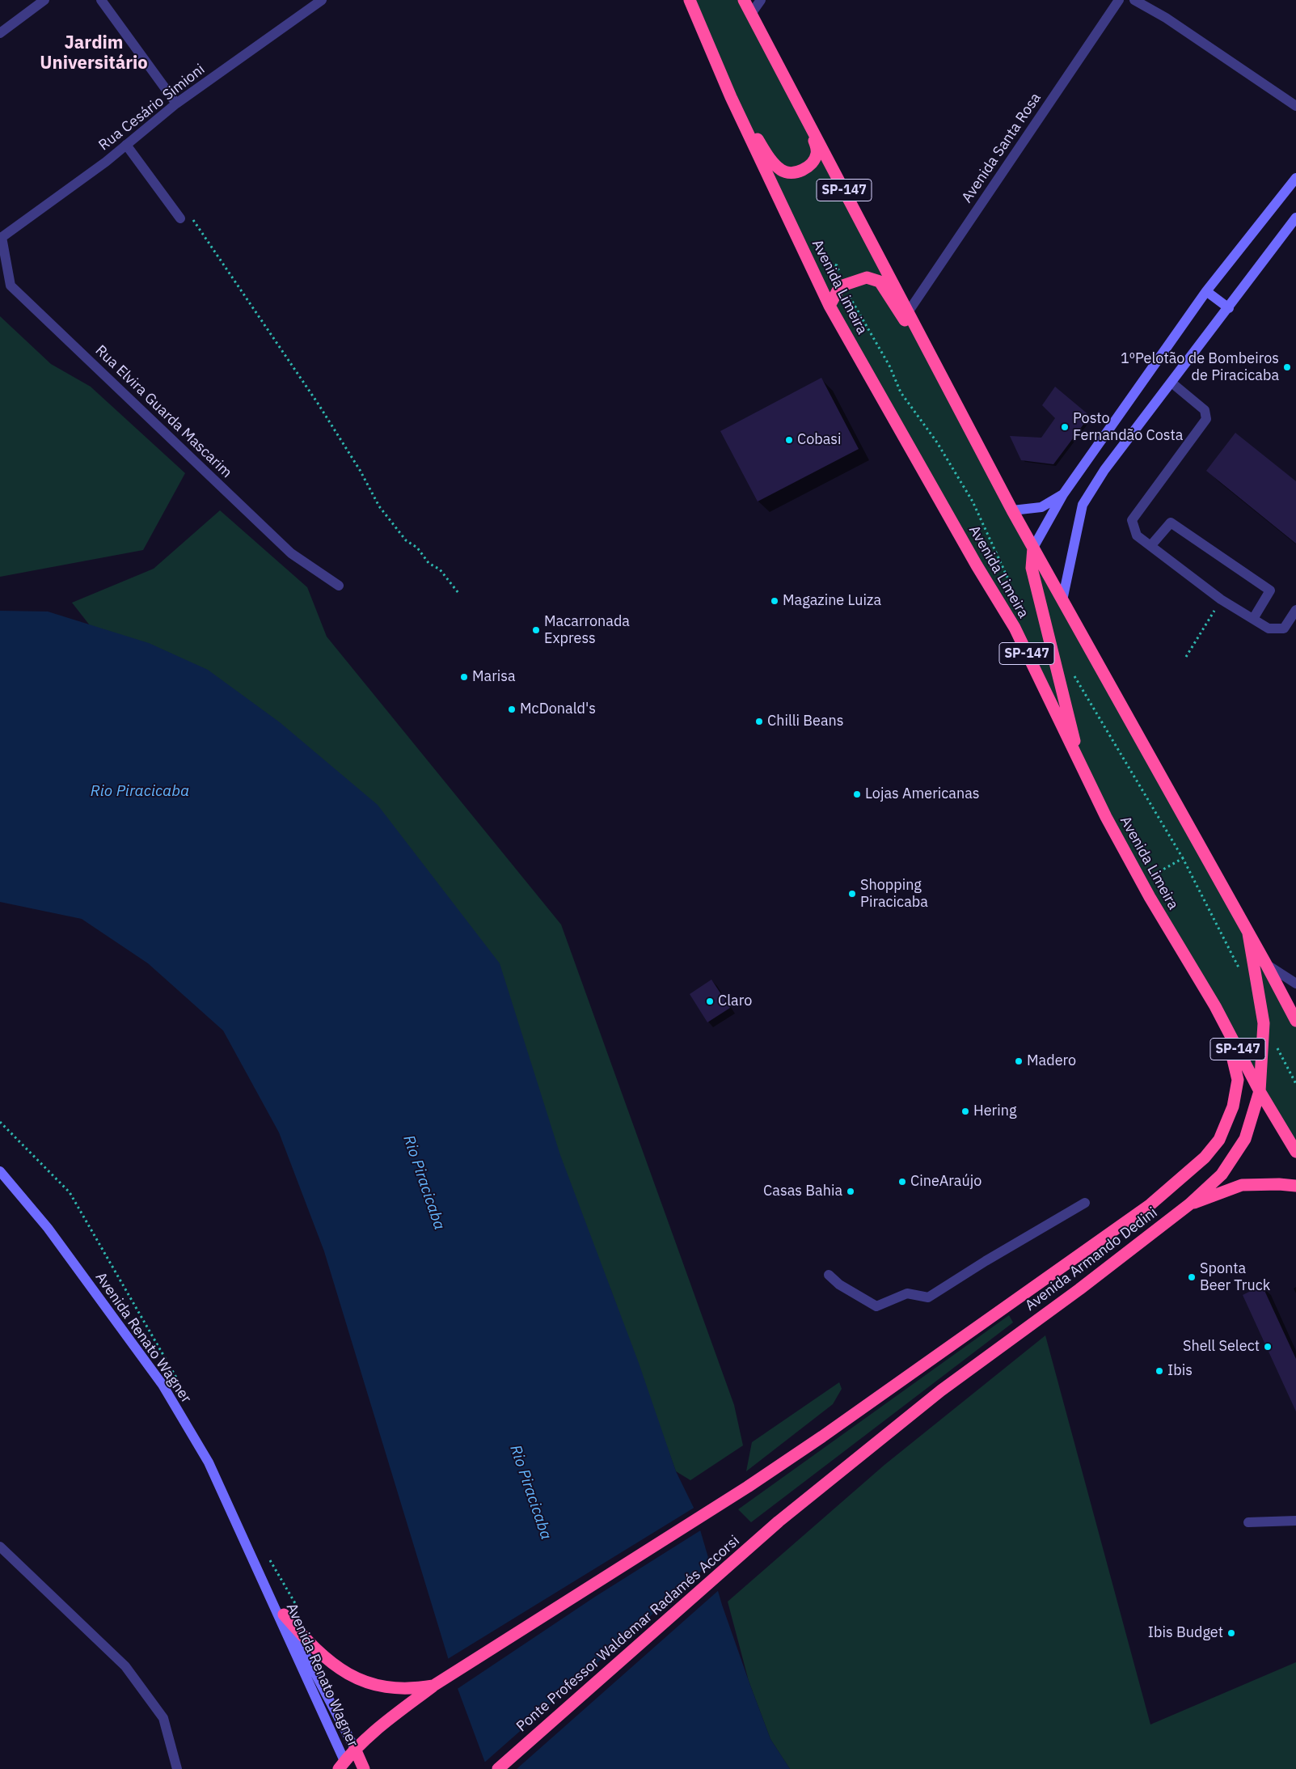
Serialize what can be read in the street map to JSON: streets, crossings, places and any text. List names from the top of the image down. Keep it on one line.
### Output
{"streets":{"highway":["SP-147","Avenida Limeira","Avenida Armando Dedini","Ponte Professor Waldemar Radamés Accorsi"],"main road":["Avenida Renato Wagner"],"street":["Rua Cesário Simioni","Avenida Santa Rosa","Rua Elvira Guarda Mascarim"]},"crossings":[["Rua Cesário Simioni","Rua Elvira Guarda Mascarim"],["Avenida Santa Rosa","SP-147"],["SP-147","Avenida Armando Dedini"],["Avenida Limeira","Avenida Armando Dedini"],["Avenida Armando Dedini","Avenida Renato Wagner"],["Avenida Armando Dedini","Ponte Professor Waldemar Radamés Accorsi"]],"districts":["Jardim Universitário"],"water":["Rio Piracicaba"],"places":["1ºPelotão de Bombeiros de Piracicaba","Posto Fernandão Costa","Cobasi","Magazine Luiza","Macarronada Express","Marisa","McDonald's","Chilli Beans","Lojas Americanas","Shopping Piracicaba","Claro","Madero","Hering","CineAraújo","Casas Bahia","Sponta Beer Truck","Shell Select","Ibis","Ibis Budget"]}
